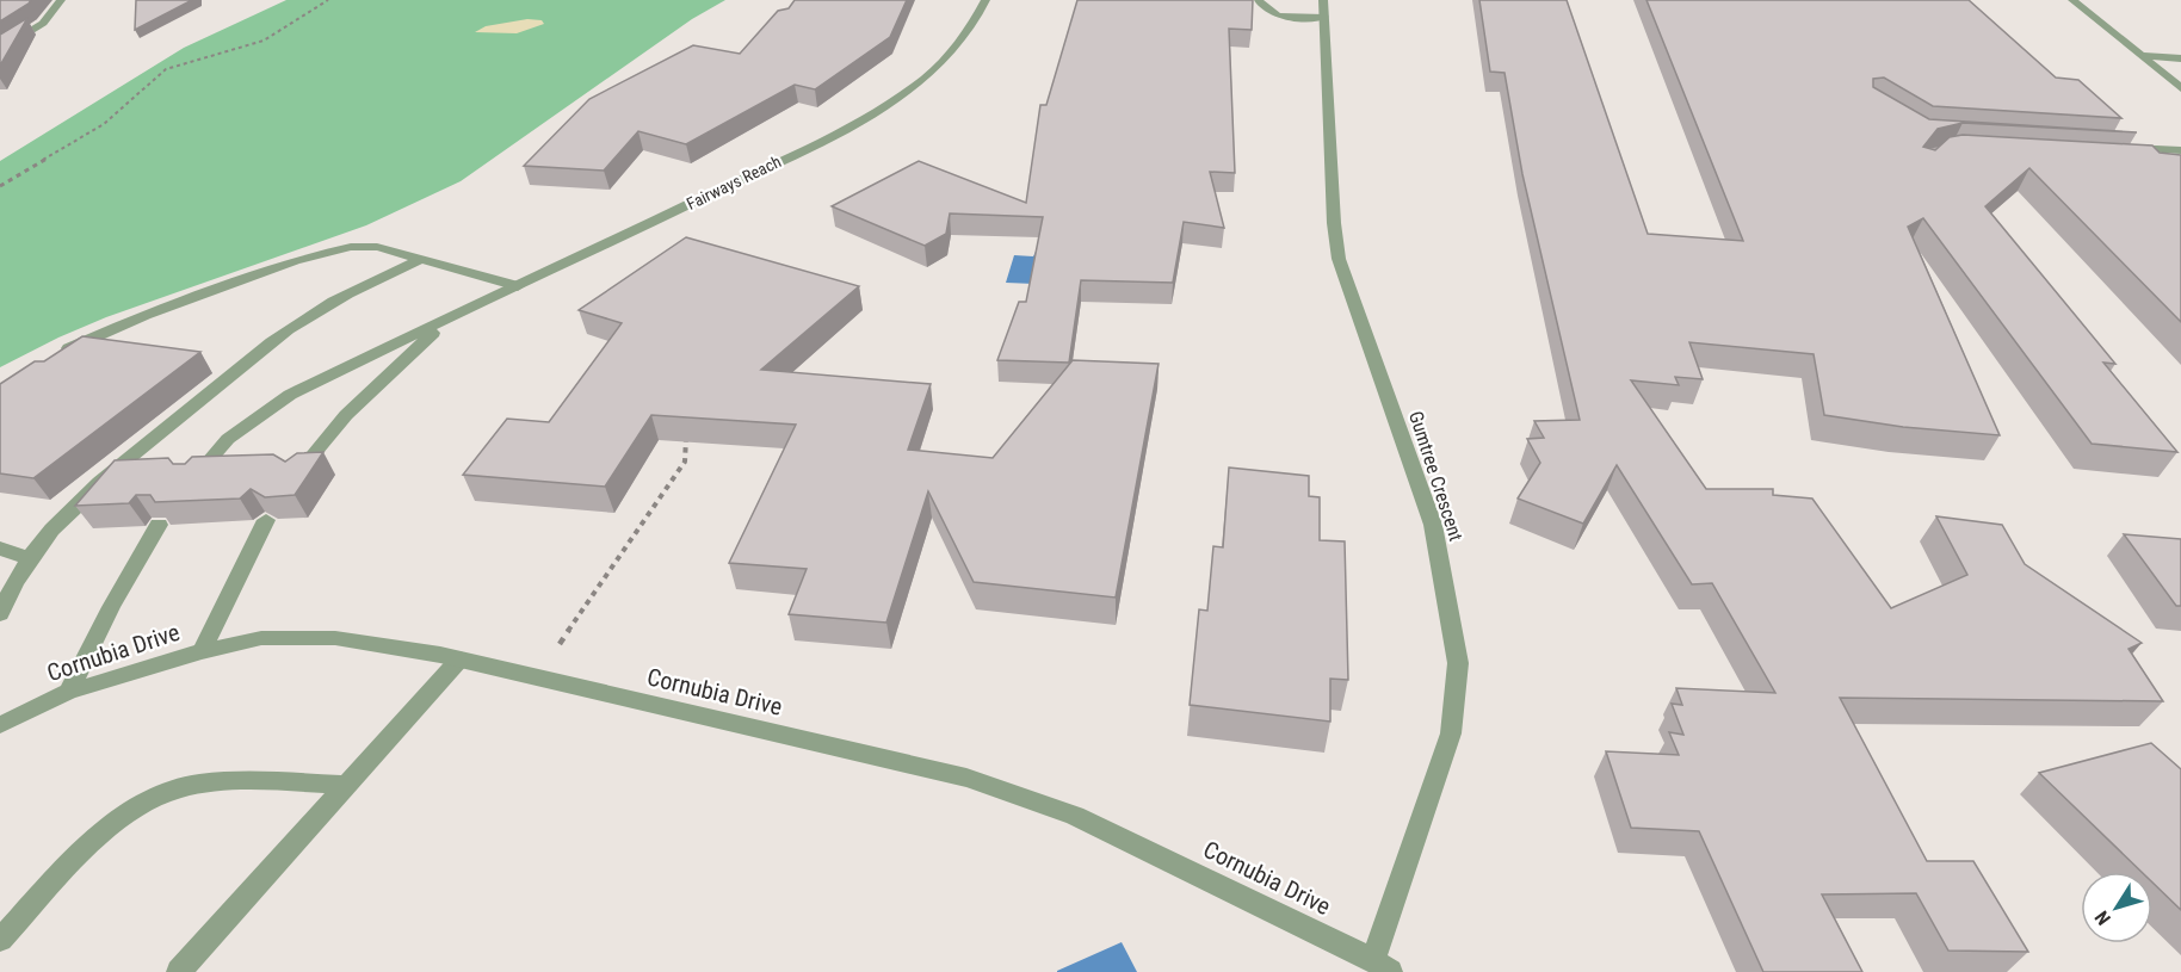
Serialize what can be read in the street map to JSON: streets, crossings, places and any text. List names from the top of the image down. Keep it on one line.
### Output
{"streets":{"street":["Fairways Reach","Gumtree Crescent","Cornubia Drive"]},"crossings":[["Gumtree Crescent","Cornubia Drive"]],"north":"bottom left"}
